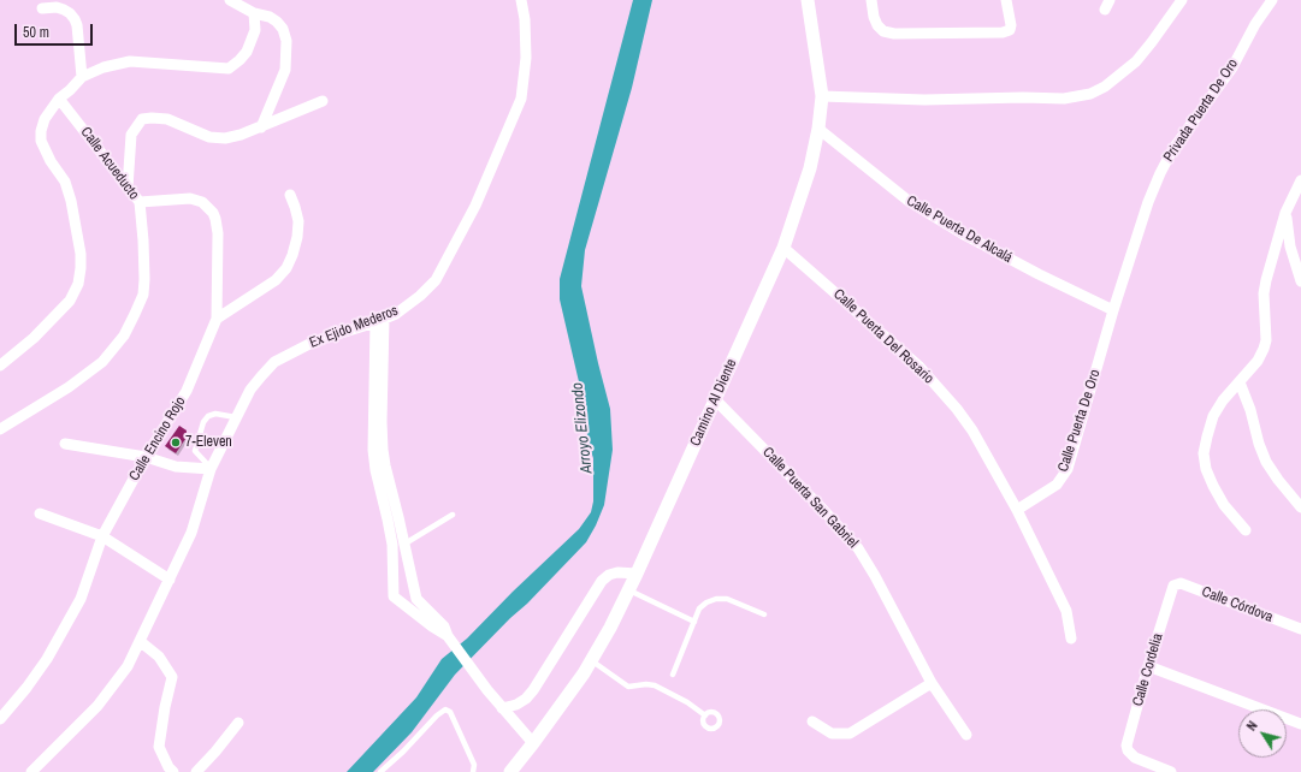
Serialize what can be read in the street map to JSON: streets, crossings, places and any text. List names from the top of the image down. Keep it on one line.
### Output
{"streets":{"street":["Privada Puerta De Oro","Calle Acueducto","Calle Puerta De Alcalá","Ex Ejido Mederos","Calle Puerta Del Rosario","Camino Al Diente","Calle Puerta De Oro","Calle Encino Rojo","Calle Puerta San Gabriel","Calle Córdova","Calle Cordelia"]},"crossings":[["Privada Puerta De Oro","Calle Puerta De Alcalá"],["Privada Puerta De Oro","Calle Puerta De Oro"],["Calle Acueducto","Calle Encino Rojo"],["Calle Puerta De Alcalá","Camino Al Diente"],["Calle Puerta De Alcalá","Calle Puerta De Oro"],["Calle Puerta Del Rosario","Camino Al Diente"],["Calle Puerta Del Rosario","Calle Puerta De Oro"],["Camino Al Diente","Calle Puerta San Gabriel"],["Calle Córdova","Calle Cordelia"]],"water":["Arroyo Elizondo"],"places":["7-Eleven"],"scale_bar":"50 m","north":"top left"}
